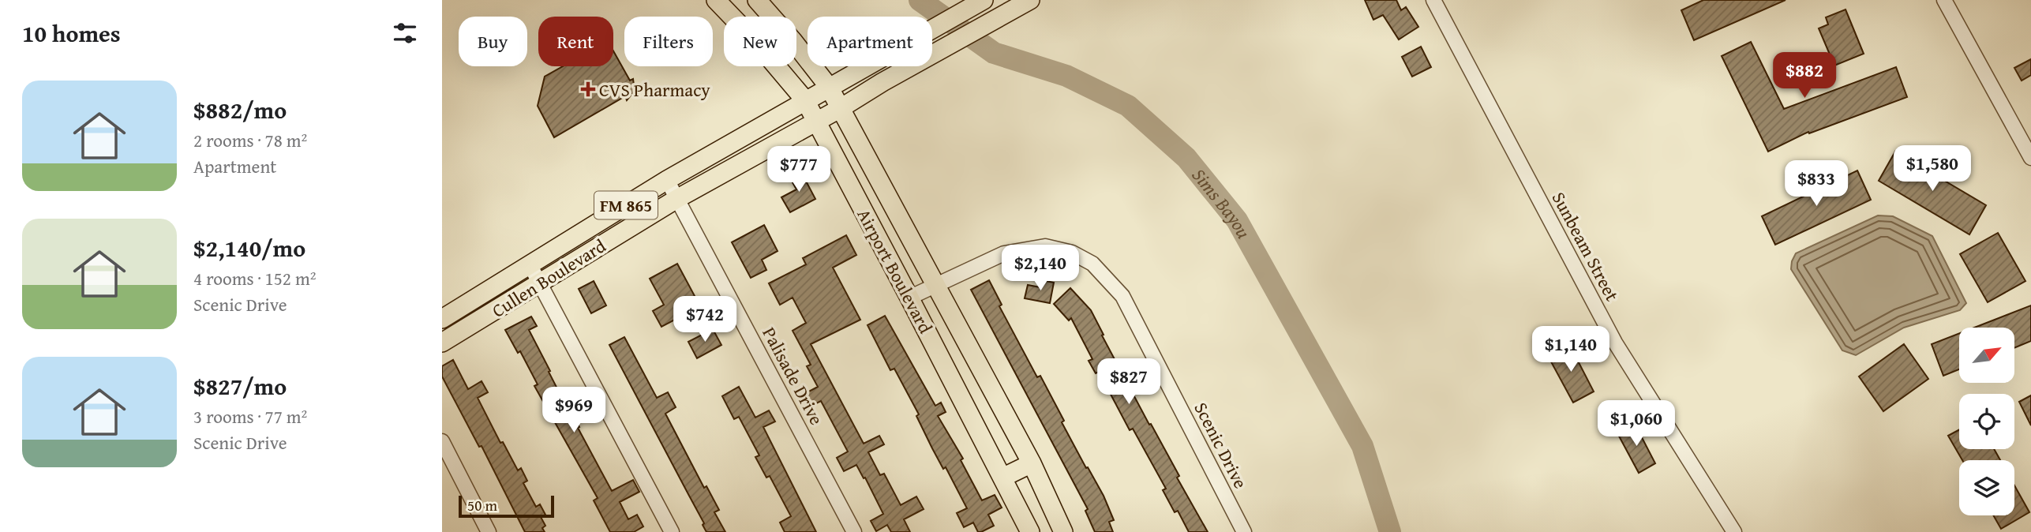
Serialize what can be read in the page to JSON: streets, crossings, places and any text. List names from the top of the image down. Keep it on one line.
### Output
{"streets":{"main road":["FM 865","Airport Boulevard","Cullen Boulevard"],"street":["Sunbeam Street","Palisade Drive","Scenic Drive"]},"crossings":[["Airport Boulevard","Cullen Boulevard"],["Airport Boulevard","Scenic Drive"],["Cullen Boulevard","Palisade Drive"]],"water":["Sims Bayou"],"places":{"health":["CVS Pharmacy"]},"scale_bar":"50 m","north":"top right","page":{"heading":"10 homes","chip":["Buy","Rent","Filters","New","Apartment"],"price":["$882","$1,580","$777","$833","$2,140","$742","$1,140","$827","$969","$1,060"],"list":[{"name":"$882/mo","note":"2 rooms · 78 m² · Apartment"},{"name":"$2,140/mo","note":"4 rooms · 152 m² · Scenic Drive"},{"name":"$827/mo","note":"3 rooms · 77 m² · Scenic Drive"}],"scale":"50 m"}}
